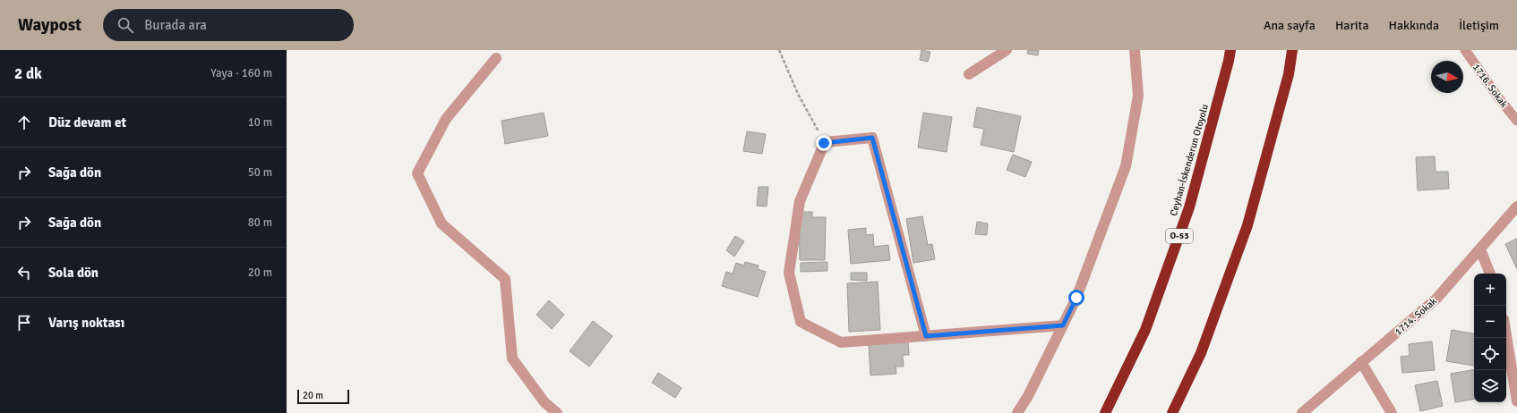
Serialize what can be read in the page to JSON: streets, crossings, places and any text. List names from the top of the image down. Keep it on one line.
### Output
{"streets":{"highway":["Ceyhan-İskenderun Otoyolu","O-53"],"street":["1714. Sokak"],"lane":["1716. Sokak"]},"scale_bar":"20 m","north":"right","page":{"header":"Waypost","search":"Burada ara","nav":["Ana sayfa","Harita","Hakkında","İletişim"],"heading":["2 dk","Yaya · 160 m"],"list":[["Düz devam et","10 m"],["Sağa dön","50 m"],["Sağa dön","80 m"],["Sola dön","20 m"],"Varış noktası"],"map_buttons":["+","−"],"scale":"20 m"}}
